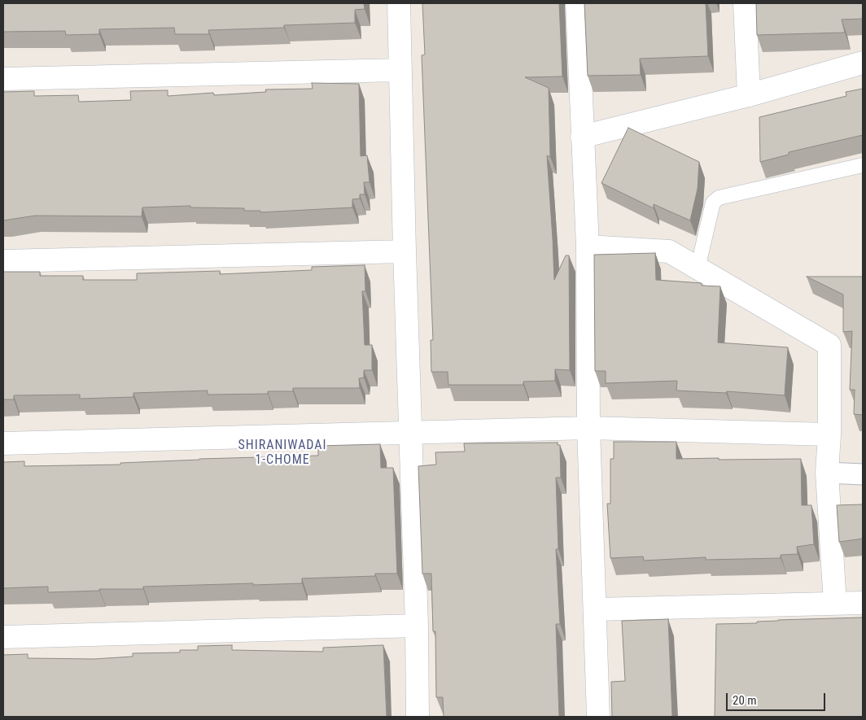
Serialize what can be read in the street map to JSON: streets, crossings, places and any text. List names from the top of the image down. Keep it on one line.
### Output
{"districts":["SHIRANIWADAI 1-CHOME"],"scale_bar":"20 m"}
